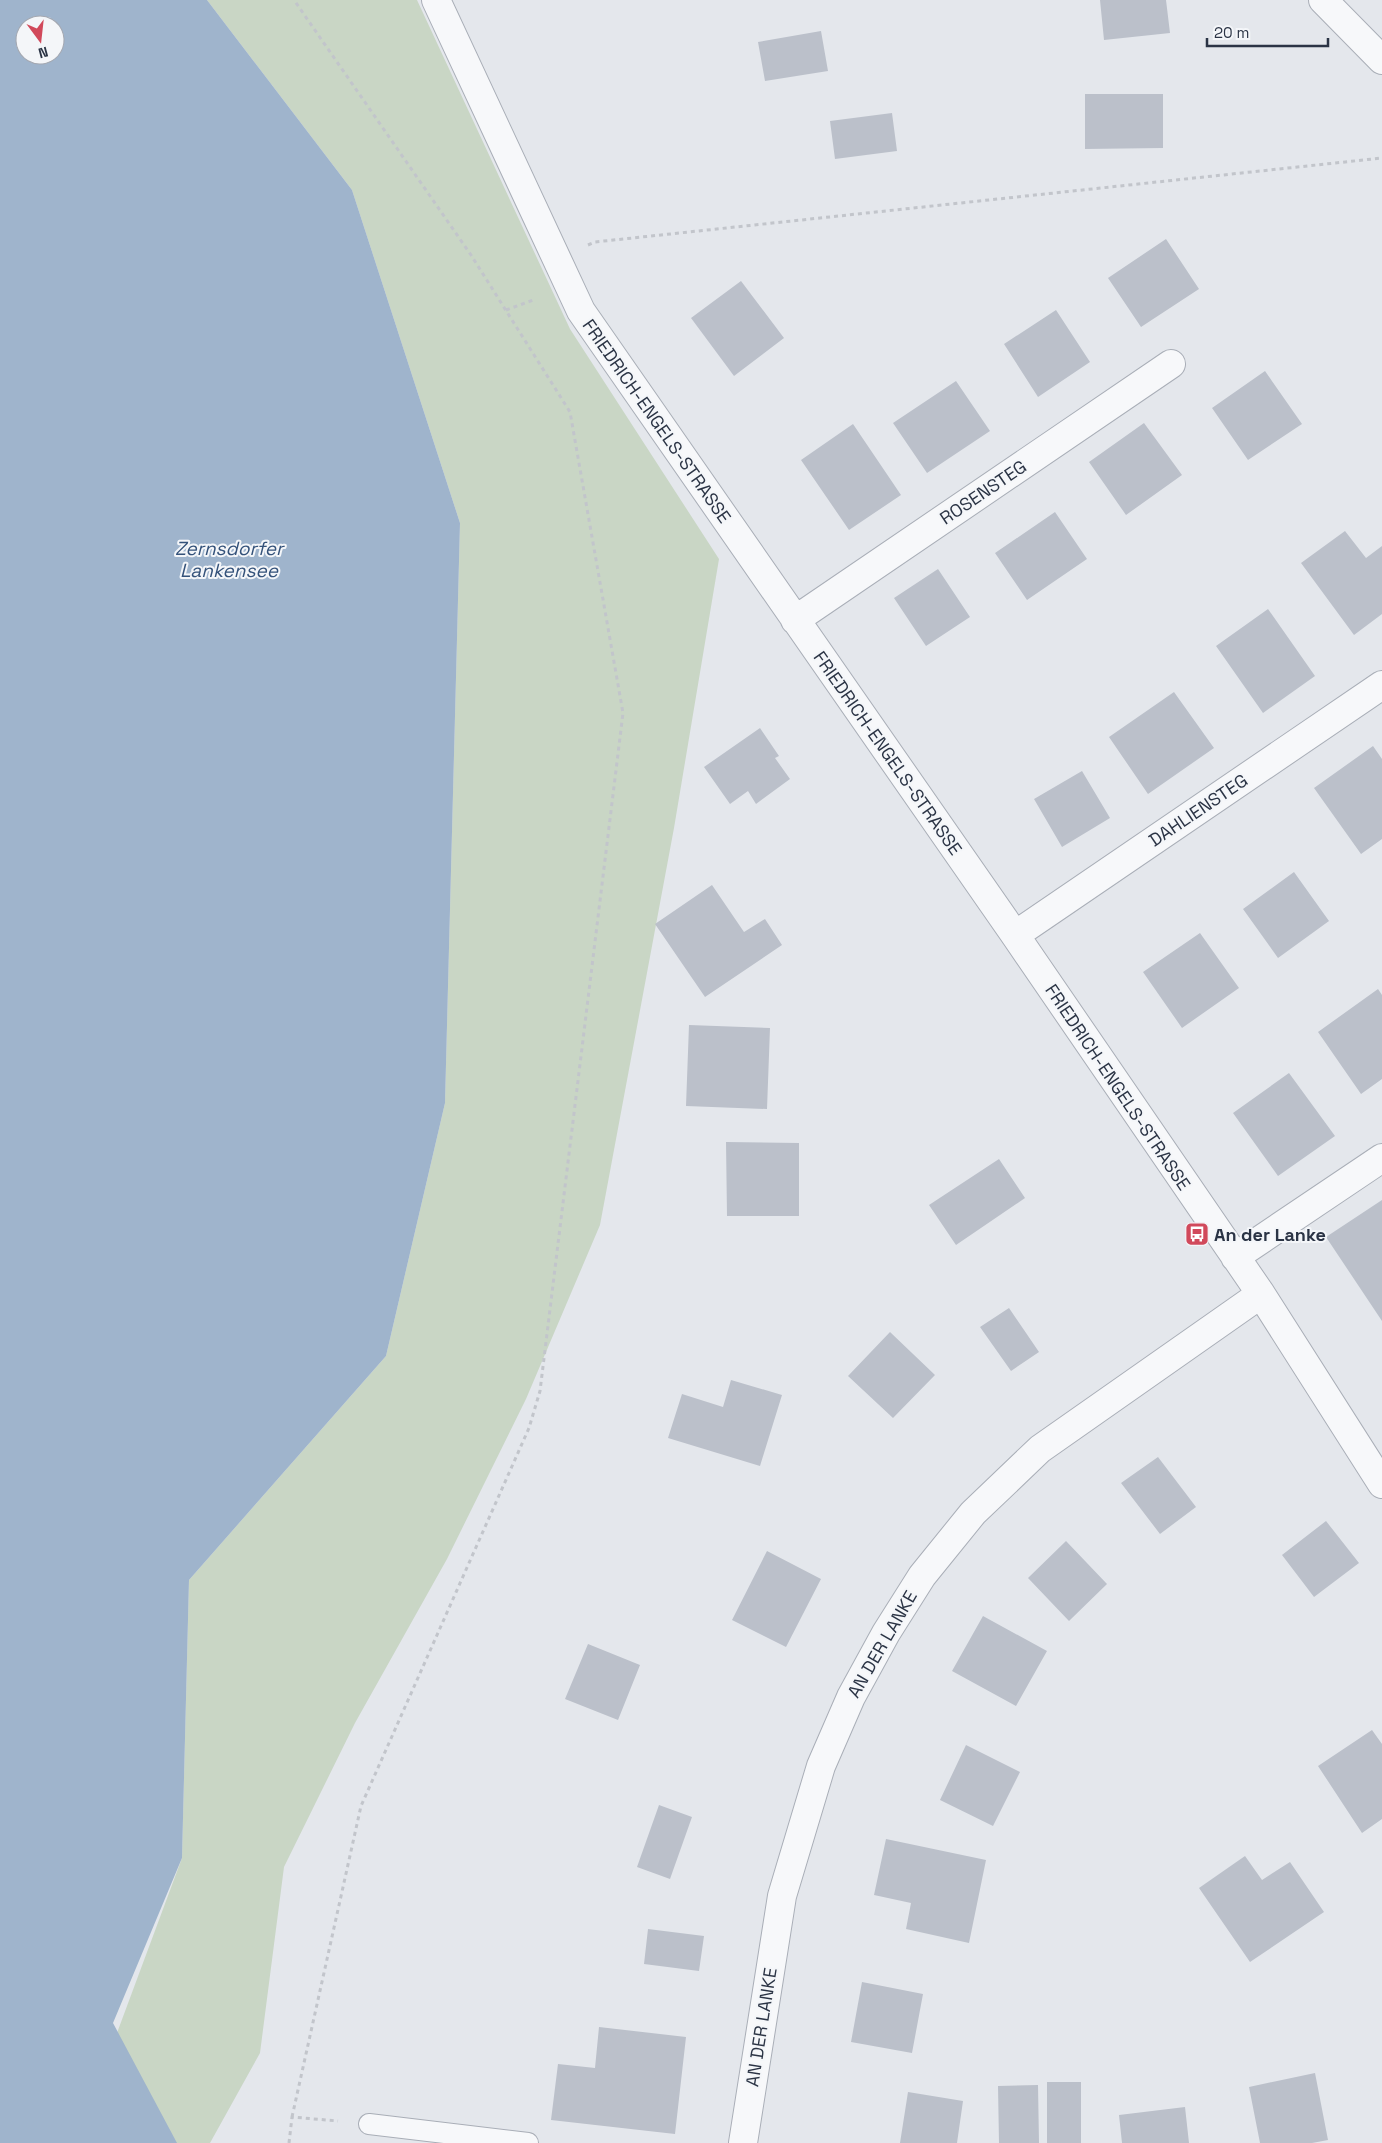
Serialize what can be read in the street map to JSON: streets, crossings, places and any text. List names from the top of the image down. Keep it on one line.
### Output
{"streets":{"street":["FRIEDRICH-ENGELS-STRASSE","ROSENSTEG","DAHLIENSTEG","AN DER LANKE"]},"crossings":[["FRIEDRICH-ENGELS-STRASSE","ROSENSTEG"],["FRIEDRICH-ENGELS-STRASSE","DAHLIENSTEG"],["FRIEDRICH-ENGELS-STRASSE","AN DER LANKE"]],"water":["Zernsdorfer Lankensee"],"places":{"bus stop":["An der Lanke"]},"scale_bar":"20 m","north":"bottom"}
